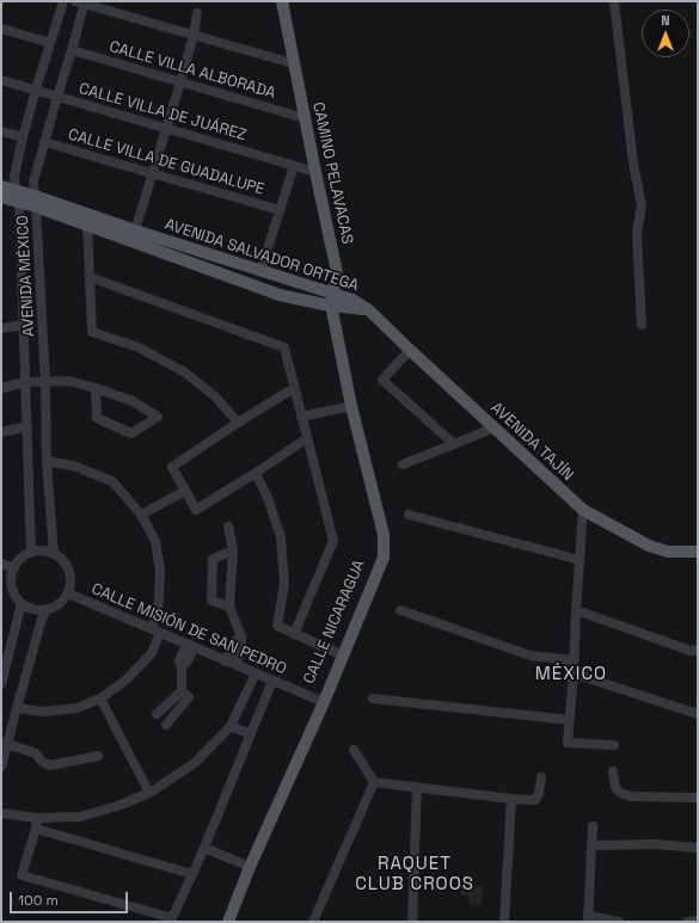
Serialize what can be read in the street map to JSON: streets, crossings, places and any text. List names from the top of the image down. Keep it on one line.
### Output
{"streets":{"main road":["CAMINO PELAVACAS","AVENIDA SALVADOR ORTEGA","AVENIDA TAJÍN","CALLE NICARAGUA"],"street":["CALLE VILLA ALBORADA","CALLE VILLA DE JUÁREZ","CALLE VILLA DE GUADALUPE","AVENIDA MÉXICO","CALLE MISIÓN DE SAN PEDRO"]},"crossings":[["CALLE VILLA ALBORADA","CAMINO PELAVACAS"],["CALLE VILLA ALBORADA","AVENIDA MÉXICO"],["CALLE VILLA DE JUÁREZ","CAMINO PELAVACAS"],["CALLE VILLA DE JUÁREZ","AVENIDA MÉXICO"],["CALLE VILLA DE GUADALUPE","AVENIDA MÉXICO"],["CAMINO PELAVACAS","AVENIDA SALVADOR ORTEGA"],["CAMINO PELAVACAS","CALLE NICARAGUA"],["AVENIDA SALVADOR ORTEGA","AVENIDA MÉXICO"],["AVENIDA SALVADOR ORTEGA","AVENIDA TAJÍN"],["AVENIDA SALVADOR ORTEGA","CALLE NICARAGUA"],["AVENIDA MÉXICO","CALLE MISIÓN DE SAN PEDRO"],["CALLE NICARAGUA","CALLE MISIÓN DE SAN PEDRO"]],"districts":["MÉXICO","RAQUET CLUB CROOS"],"scale_bar":"100 m","north":"top"}
